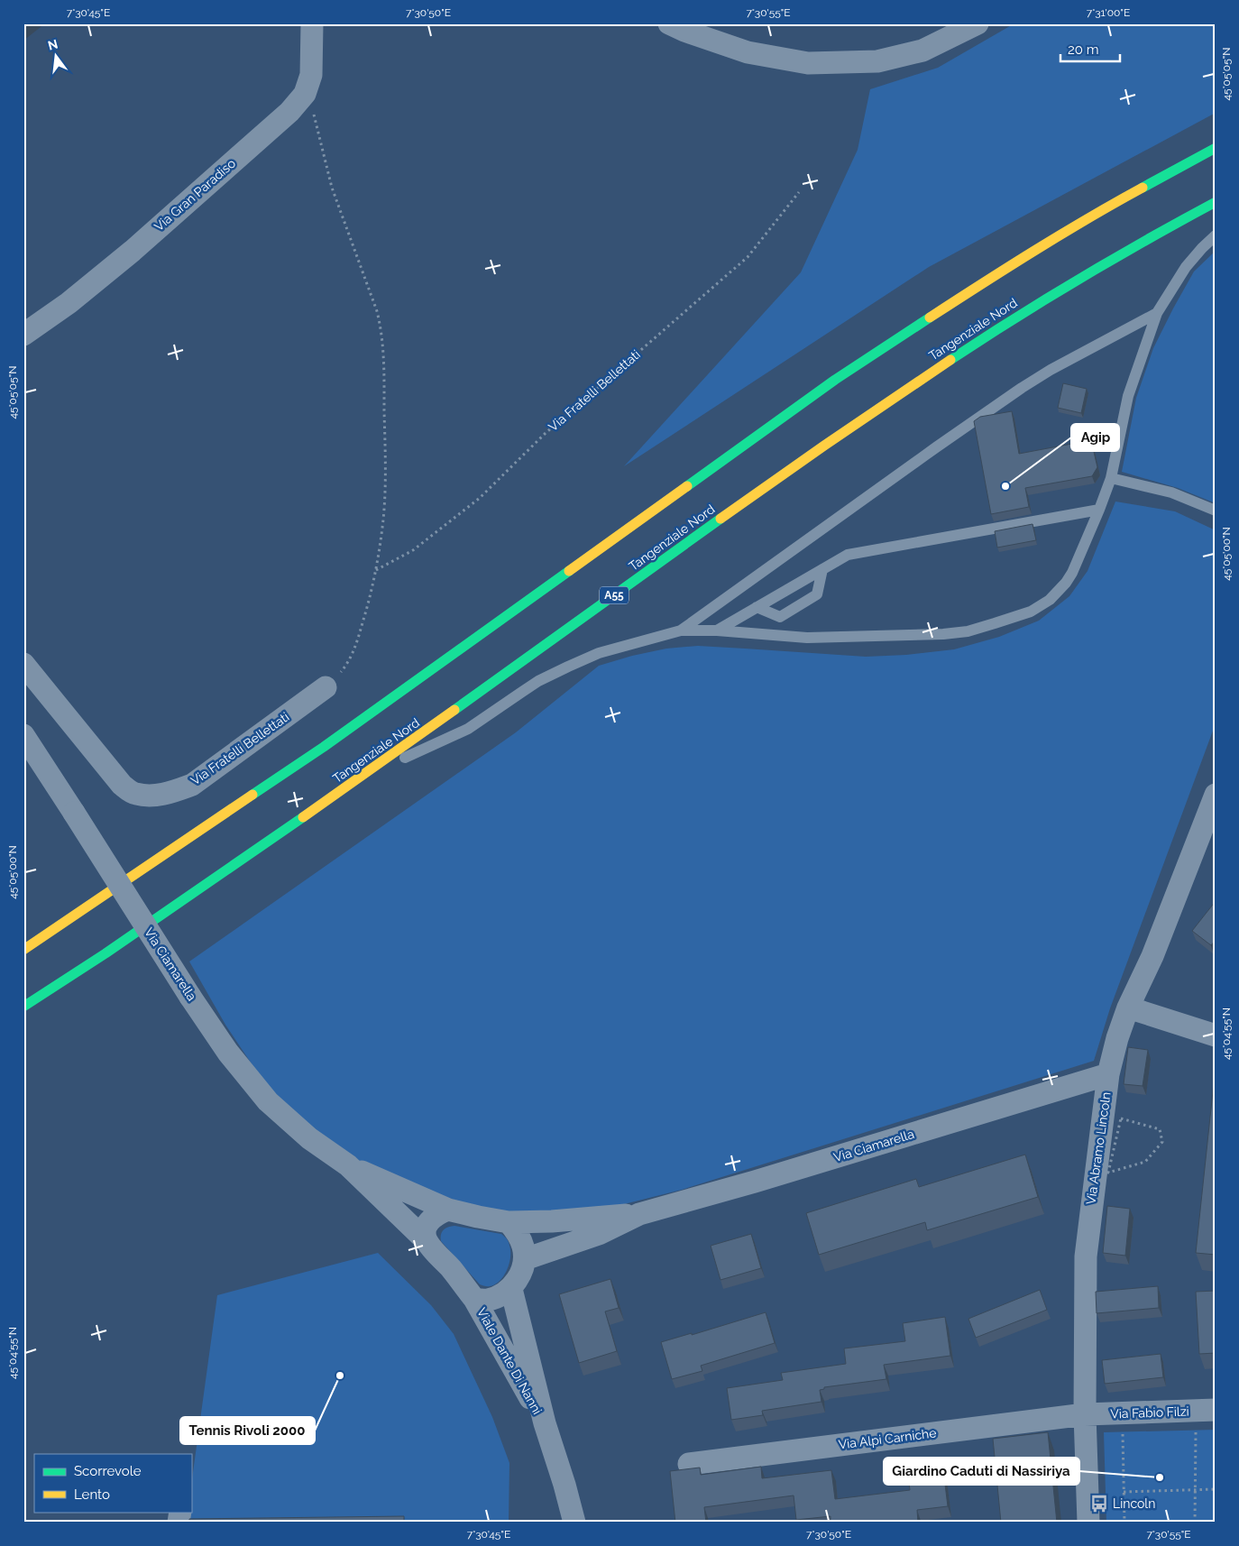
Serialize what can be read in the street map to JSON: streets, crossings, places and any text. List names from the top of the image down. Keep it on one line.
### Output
{"streets":{"highway":["Tangenziale Nord","A55"],"street":["Via Gran Paradiso","Via Fratelli Bellettati","Via Ciamarella","Via Abramo Lincoln","Viale Dante Di Nanni","Via Fabio Filzi","Via Alpi Carniche"]},"crossings":[["Via Ciamarella","Via Abramo Lincoln"],["Via Ciamarella","Viale Dante Di Nanni"],["Via Abramo Lincoln","Via Fabio Filzi"],["Via Abramo Lincoln","Via Alpi Carniche"],["Via Fabio Filzi","Via Alpi Carniche"]],"places":{"other":["Agip","Tennis Rivoli 2000","Giardino Caduti di Nassiriya"],"bus stop":["Lincoln"]},"legend":["Scorrevole","Lento"],"scale_bar":"20 m","north":"top","coordinates":["7°30'45\"E","7°30'50\"E","7°30'55\"E","7°31'00\"E","45°05'05\"N","45°05'00\"N","45°04'55\"N"]}
